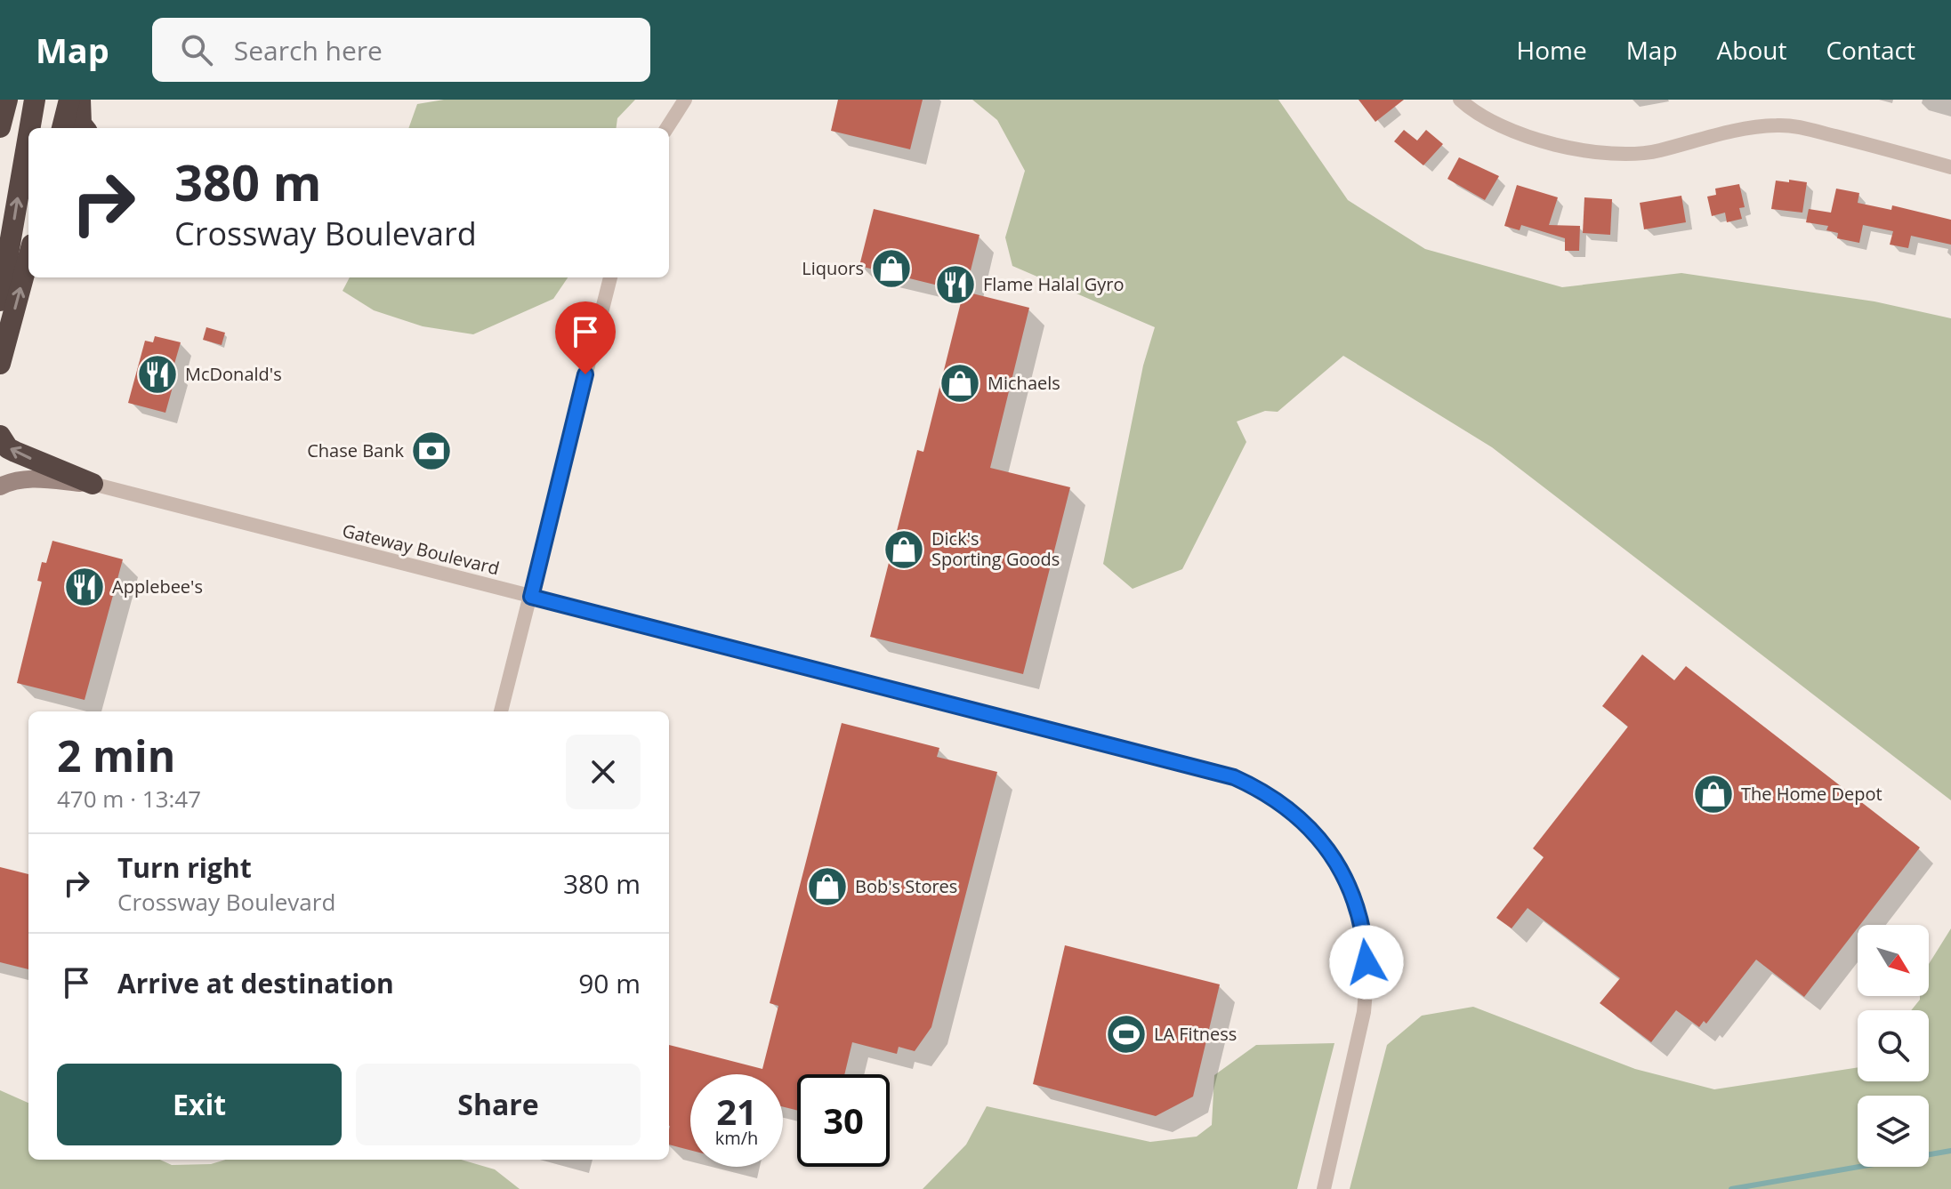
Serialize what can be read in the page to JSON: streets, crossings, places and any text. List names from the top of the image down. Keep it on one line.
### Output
{"streets":{"street":["Gateway Boulevard"]},"places":{"shop":["Liquors","Michaels","Dick's Sporting Goods","The Home Depot","Bob's Stores"],"restaurant":["Flame Halal Gyro","McDonald's","Applebee's"],"bank":["Chase Bank"],"sports":["LA Fitness"]},"north":"bottom right","page":{"header":"Map","search":"Search here","nav":["Home","Map","About","Contact"],"turn":["380 m","Crossway Boulevard"],"heading":["2 min","470 m · 13:47"],"list":[{"name":"Turn right","note":"Crossway Boulevard","value":"380 m"},{"name":"Arrive at destination","value":"90 m"}],"buttons":["Exit","Share"],"speed":"21 km/h","limit":"30"}}
